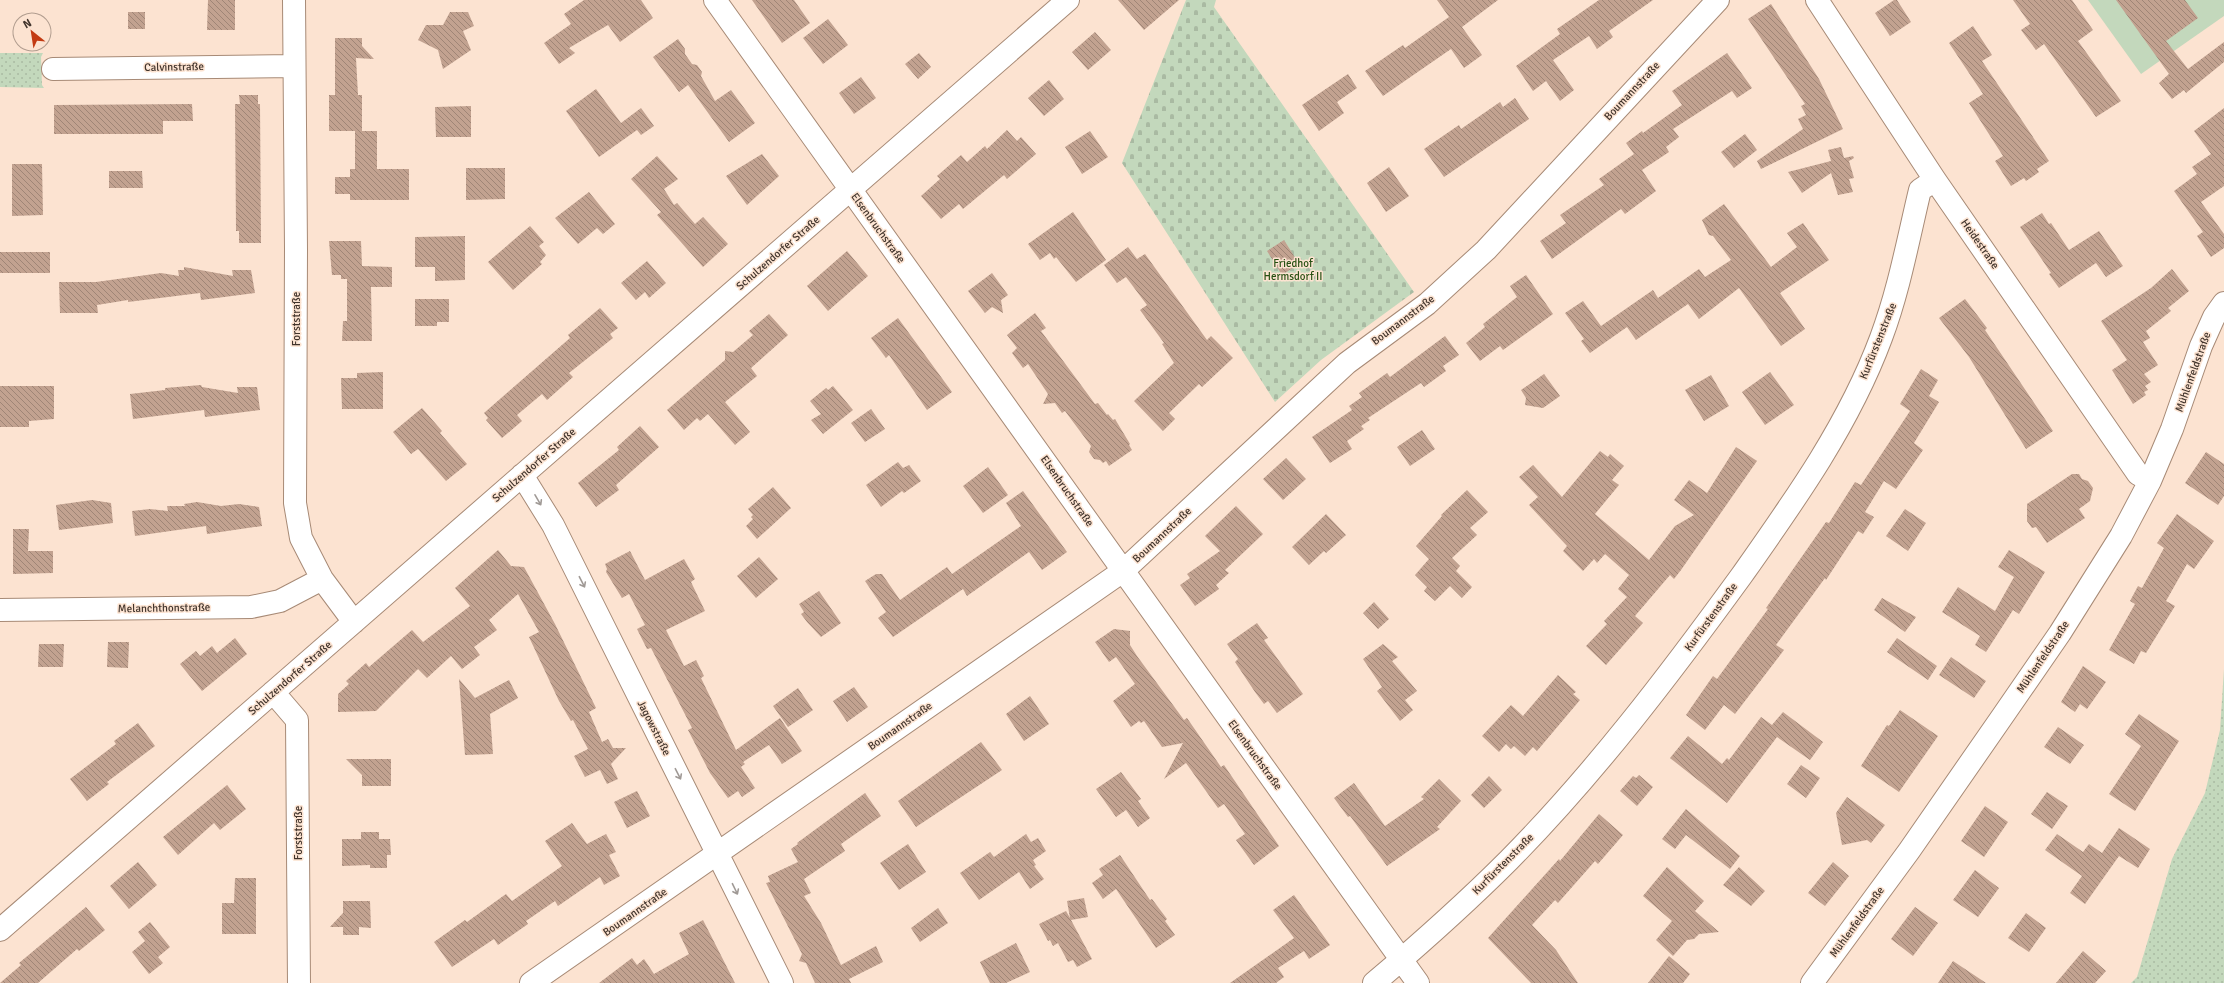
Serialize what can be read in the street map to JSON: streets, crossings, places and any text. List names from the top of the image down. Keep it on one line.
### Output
{"streets":{"street":["Calvinstraße","Boumannstraße","Elsenbruchstraße","Heidestraße","Schulzendorfer Straße","Forststraße","Kurfürstenstraße","Mühlenfeldstraße","Melanchthonstraße","Jagowstraße"]},"crossings":[["Calvinstraße","Forststraße"],["Boumannstraße","Elsenbruchstraße"],["Boumannstraße","Jagowstraße"],["Elsenbruchstraße","Schulzendorfer Straße"],["Elsenbruchstraße","Kurfürstenstraße"],["Heidestraße","Kurfürstenstraße"],["Heidestraße","Mühlenfeldstraße"],["Schulzendorfer Straße","Forststraße"],["Schulzendorfer Straße","Jagowstraße"],["Forststraße","Melanchthonstraße"]],"one_way":["Jagowstraße"],"parks":["Friedhof Hermsdorf II"],"north":"top left"}
